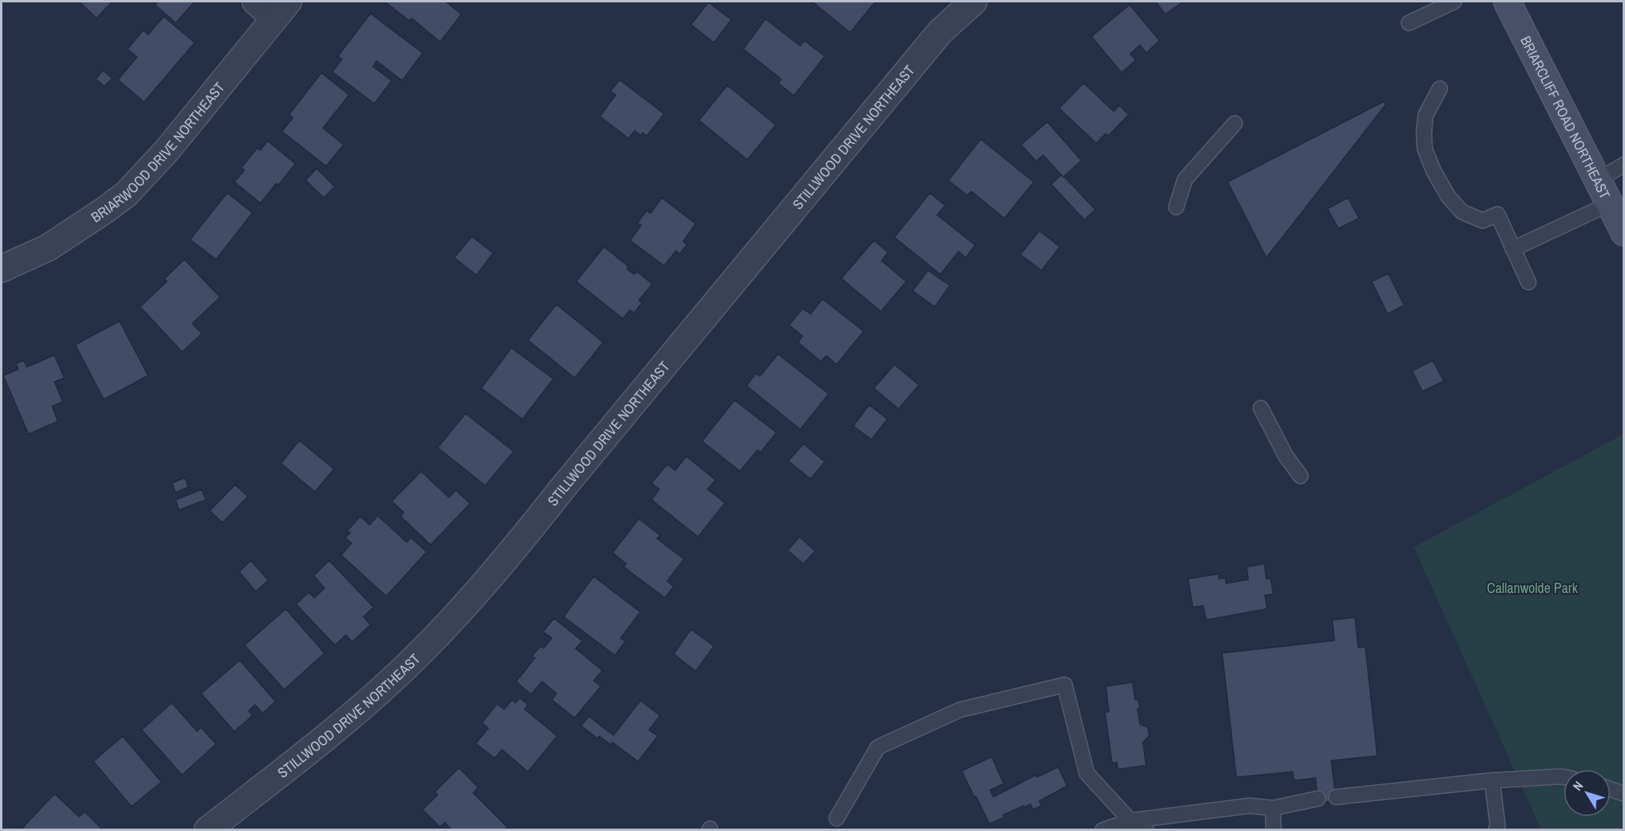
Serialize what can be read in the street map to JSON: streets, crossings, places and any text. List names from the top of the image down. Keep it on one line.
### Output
{"streets":{"main road":["BRIARCLIFF ROAD NORTHEAST"],"street":["STILLWOOD DRIVE NORTHEAST","BRIARWOOD DRIVE NORTHEAST"]},"parks":["Callanwolde Park"],"north":"top left"}
